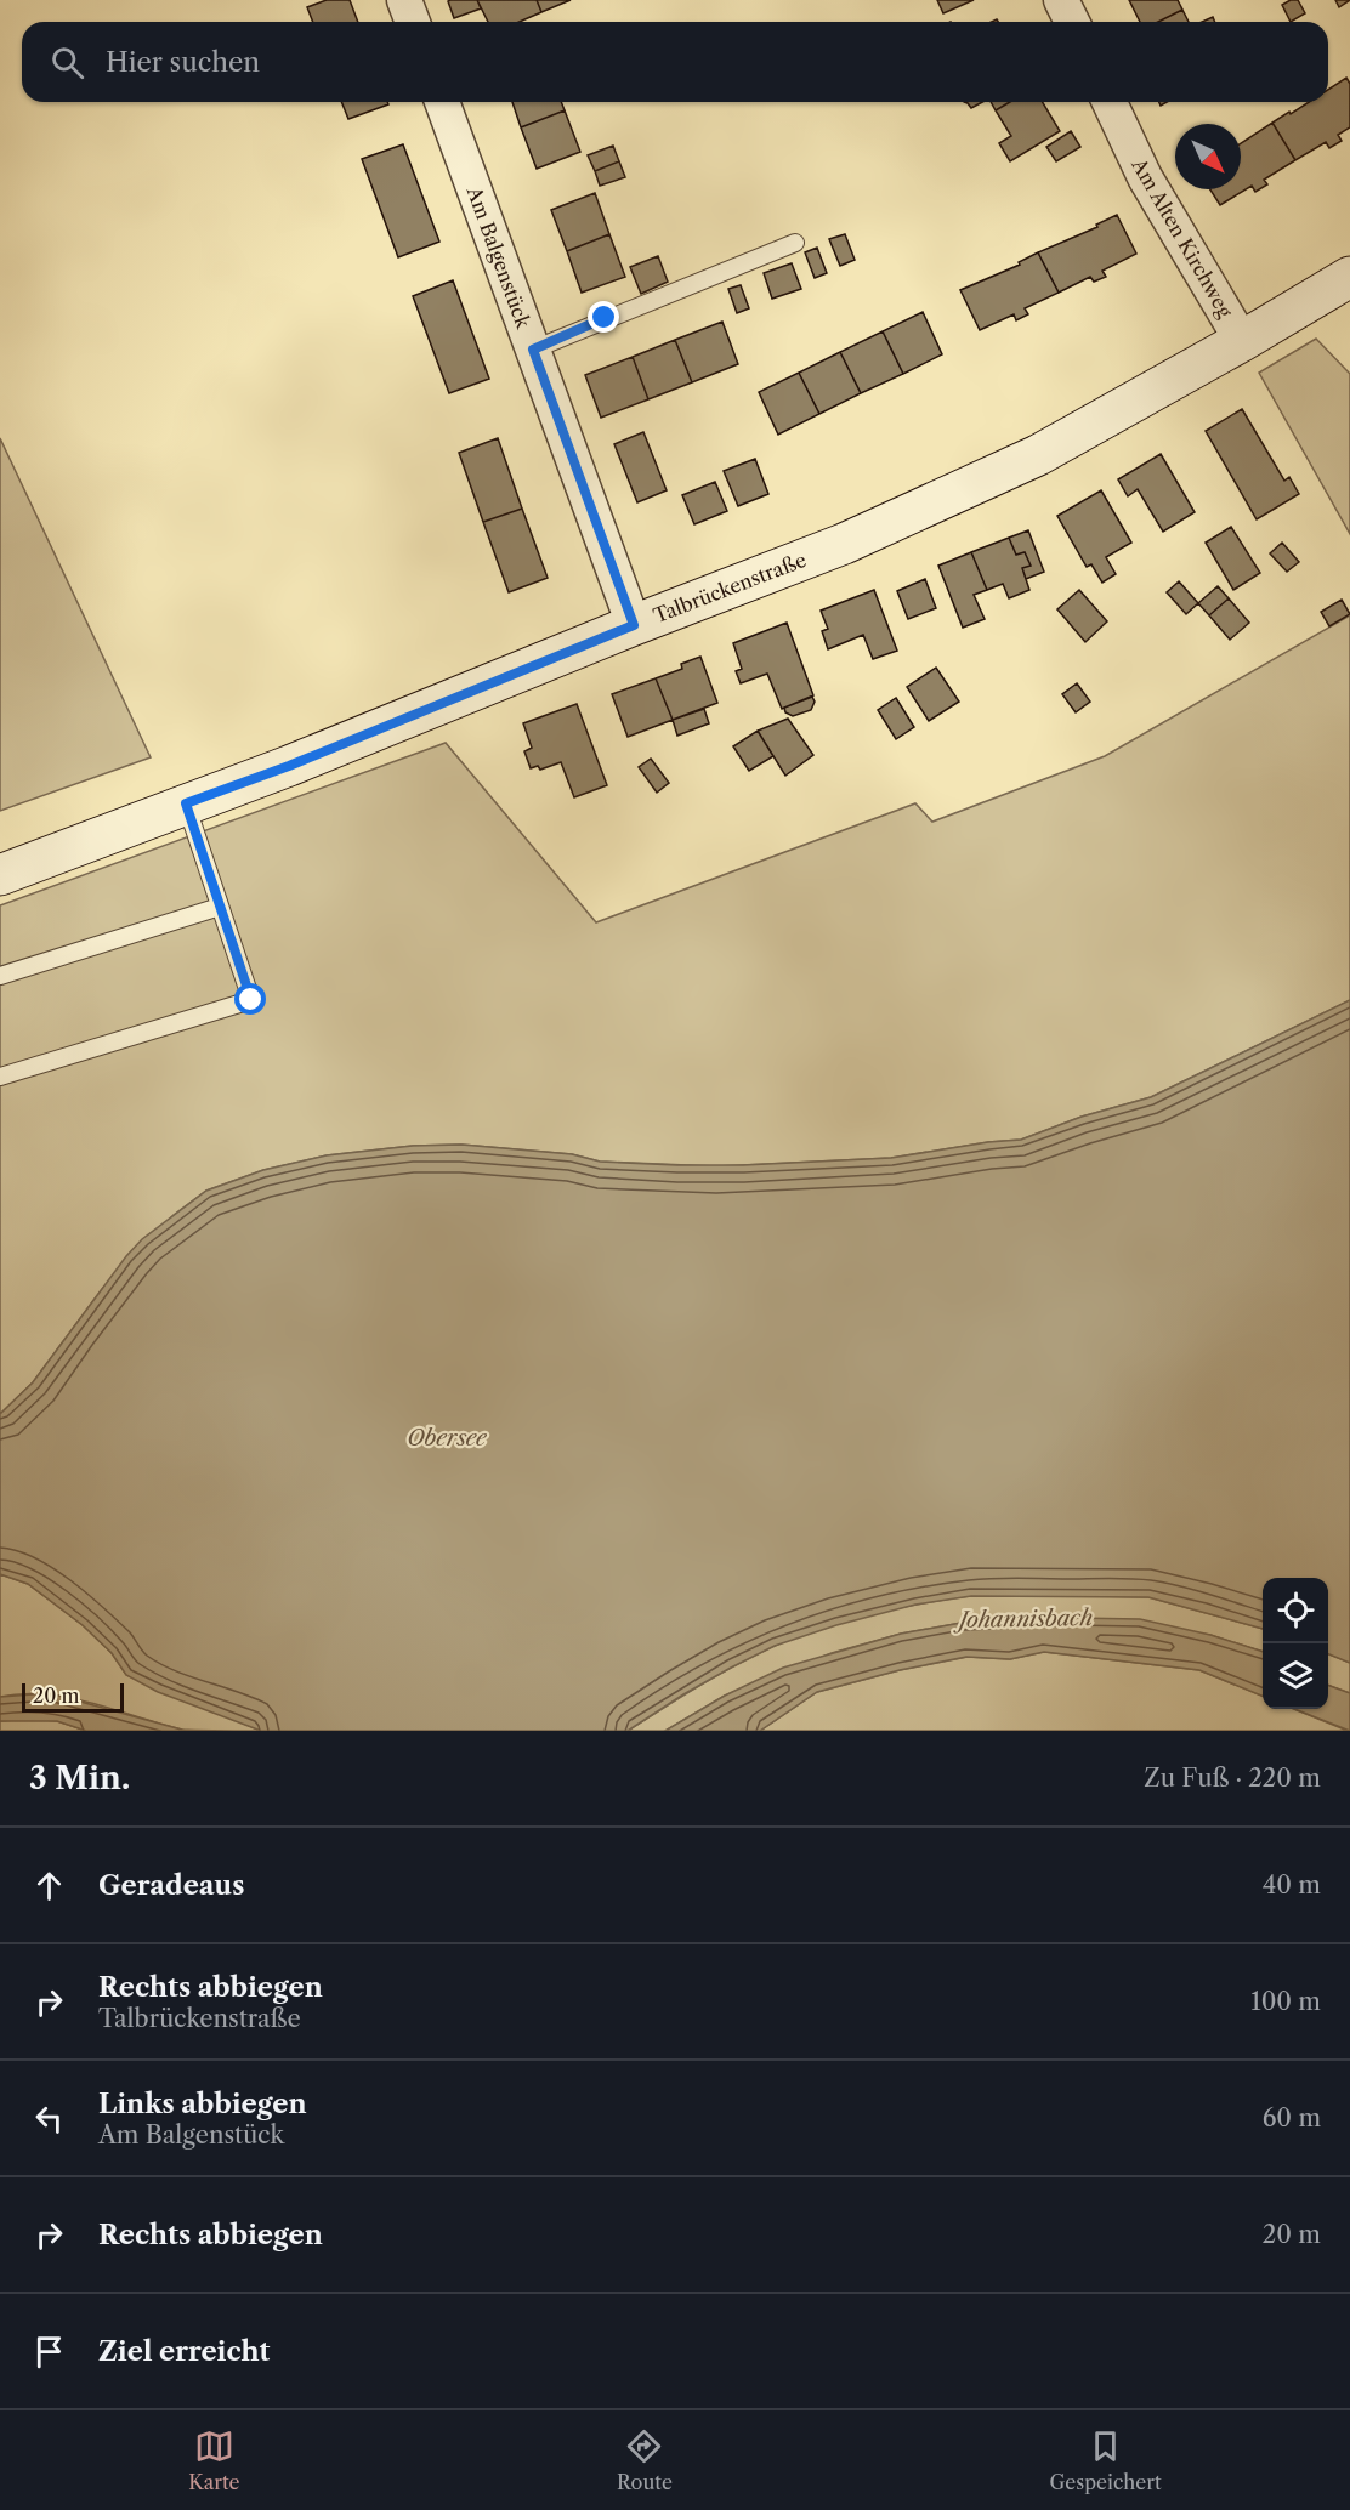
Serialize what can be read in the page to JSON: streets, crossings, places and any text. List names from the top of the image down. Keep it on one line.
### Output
{"streets":{"main road":["Talbrückenstraße"],"street":["Am Alten Kirchweg","Am Balgenstück"]},"crossings":[["Am Alten Kirchweg","Talbrückenstraße"],["Am Balgenstück","Talbrückenstraße"]],"water":["Obersee","Johannisbach"],"scale_bar":"20 m","north":"bottom right","page":{"search":"Hier suchen","scale":"20 m","heading":["3 Min.","Zu Fuß · 220 m"],"list":[["Geradeaus","40 m"],["Rechts abbiegen","Talbrückenstraße","100 m"],["Links abbiegen","Am Balgenstück","60 m"],["Rechts abbiegen","20 m"],"Ziel erreicht"],"nav":["Karte","Route","Gespeichert"]}}
